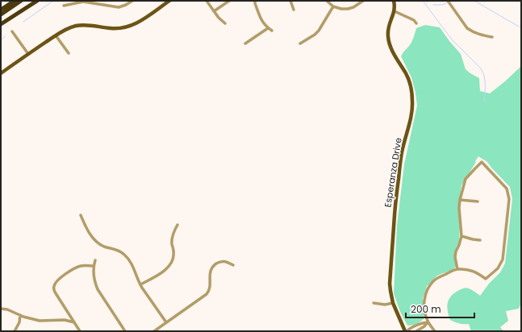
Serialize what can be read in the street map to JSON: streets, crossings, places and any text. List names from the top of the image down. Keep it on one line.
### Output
{"streets":{"main road":["Esperanza Drive"]},"scale_bar":"200 m"}
